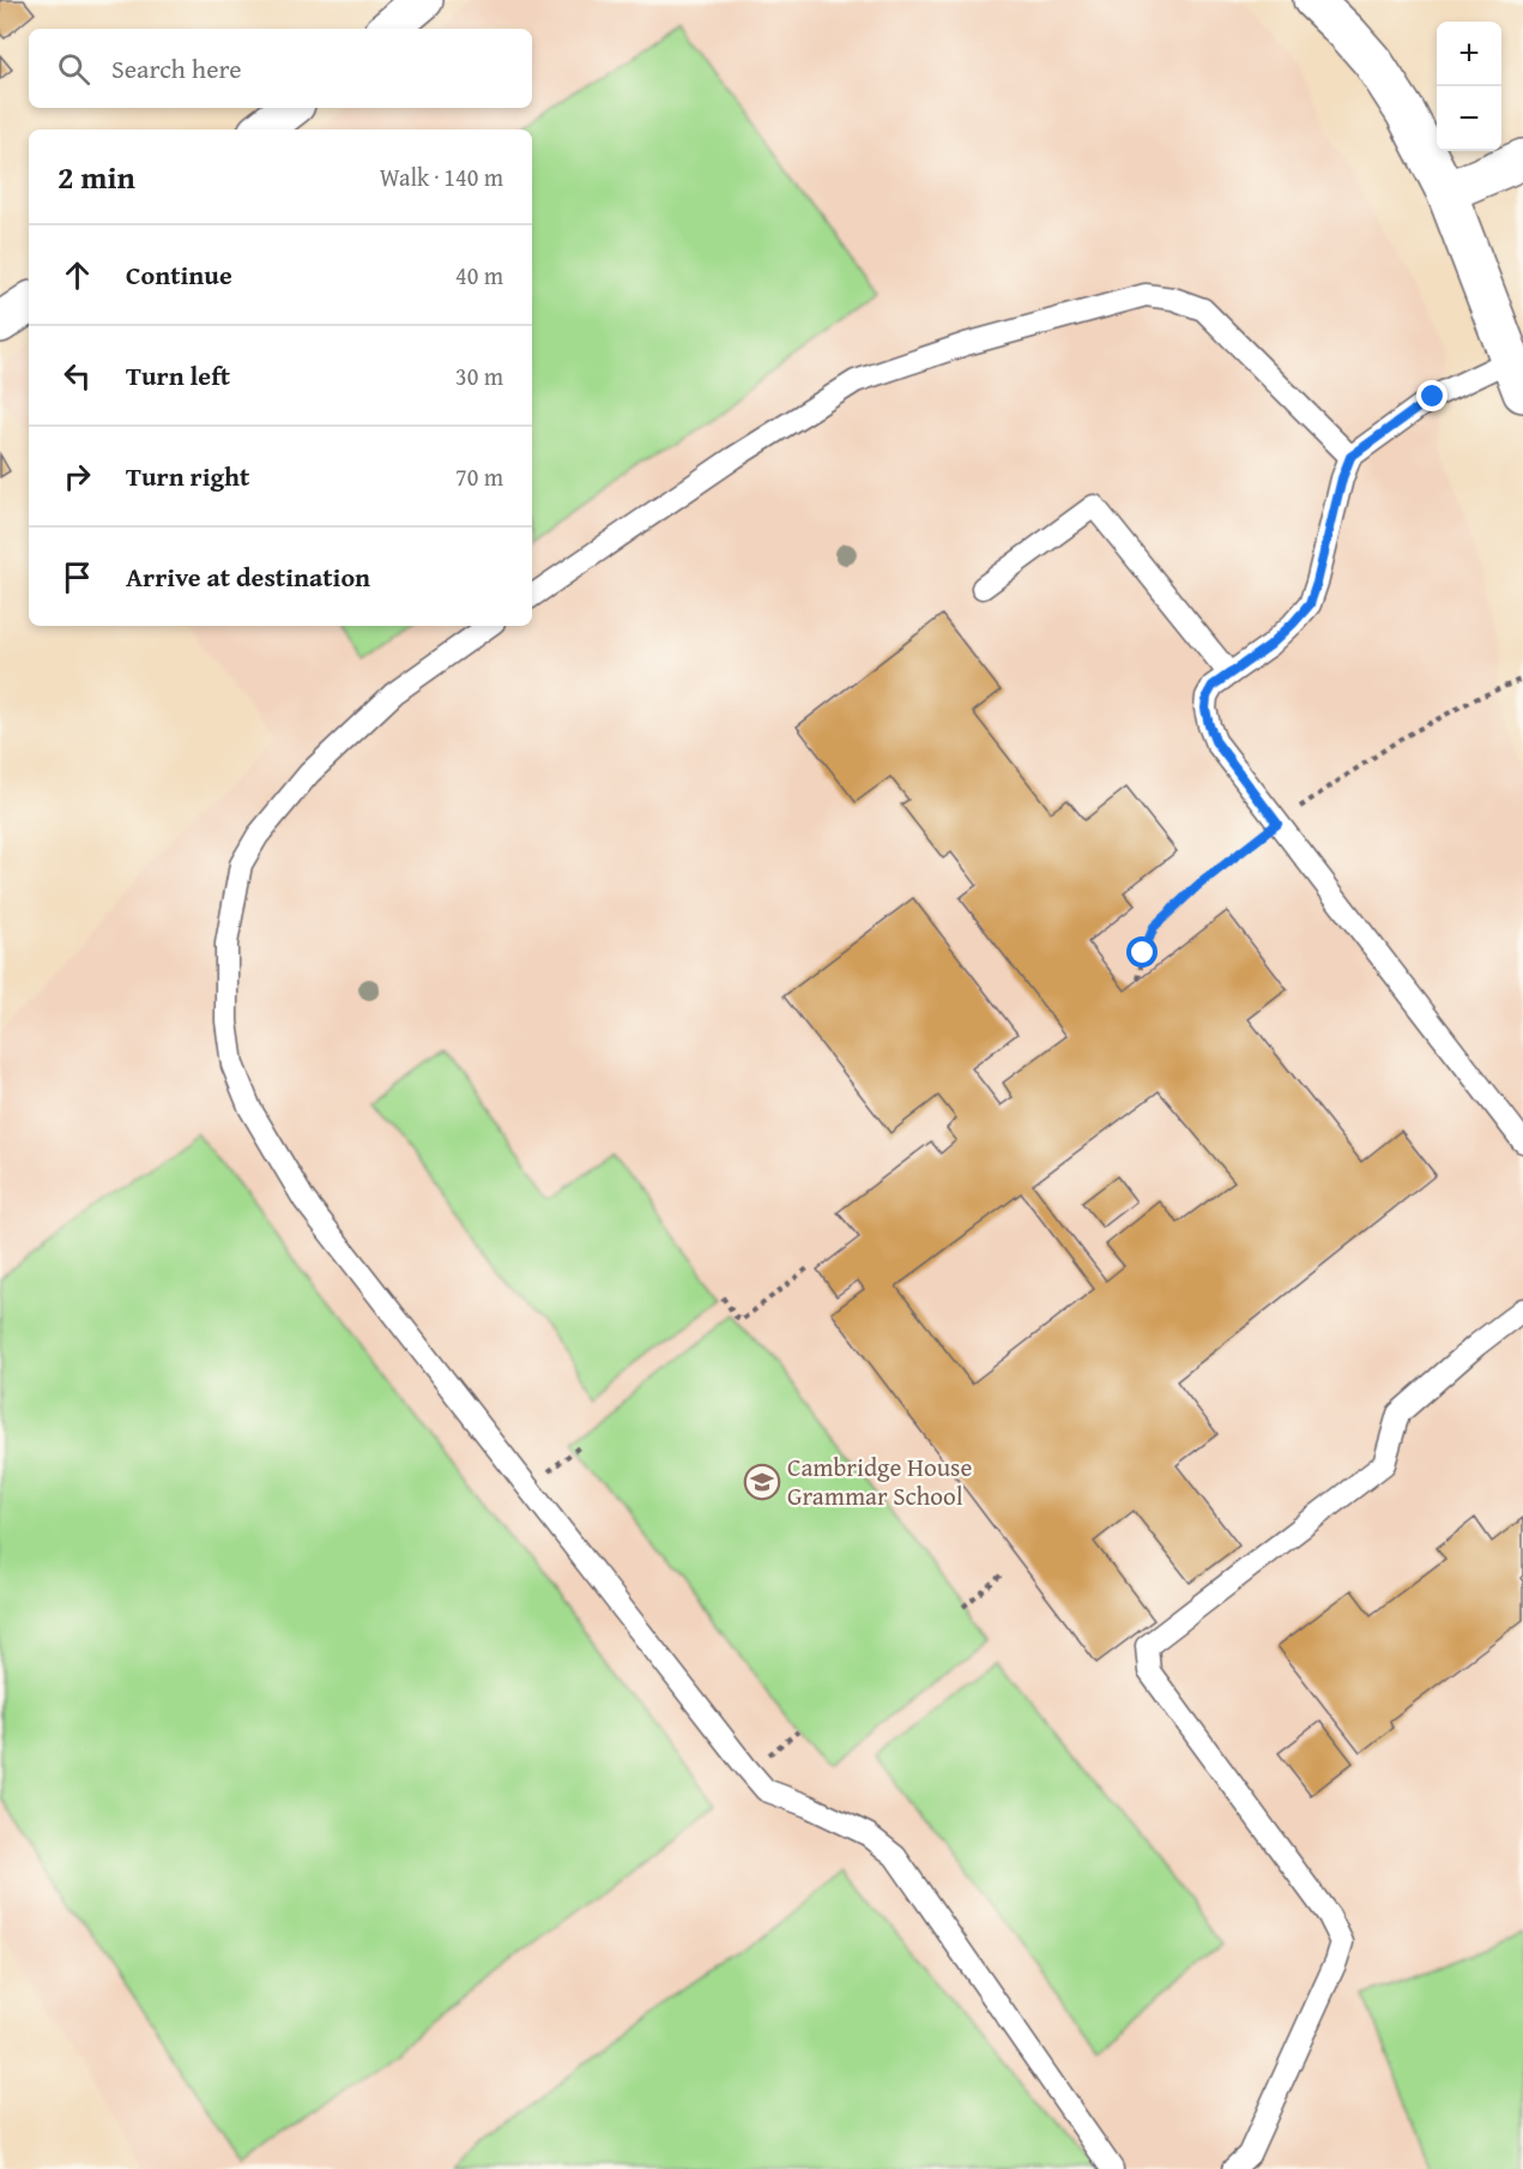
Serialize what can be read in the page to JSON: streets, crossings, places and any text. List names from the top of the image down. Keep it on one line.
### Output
{"places":{"school or university":["Cambridge House Grammar School"]},"page":{"map_buttons":["+","−"],"search":"Search here","heading":["2 min","Walk · 140 m"],"list":[["Continue","40 m"],["Turn left","30 m"],["Turn right","70 m"],"Arrive at destination"]}}
